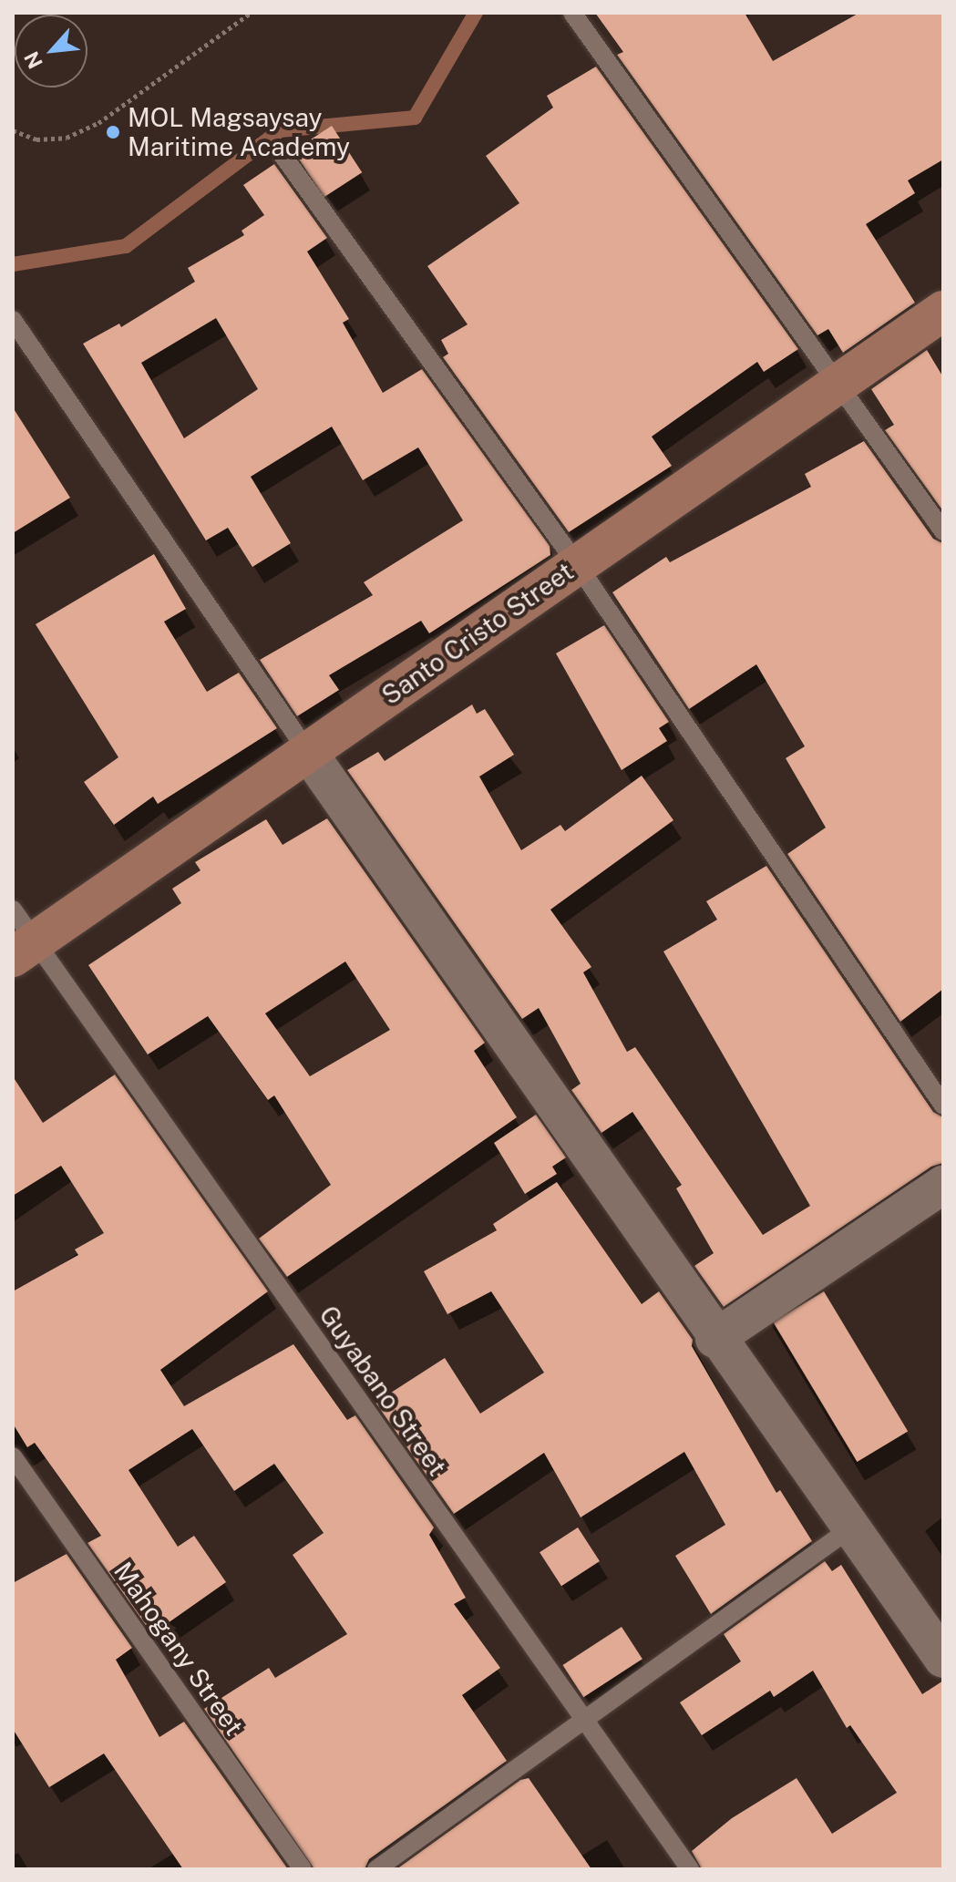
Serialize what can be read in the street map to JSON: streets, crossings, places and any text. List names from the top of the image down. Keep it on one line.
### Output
{"streets":{"street":["Santo Cristo Street"],"lane":["Guyabano Street","Mahogany Street"]},"crossings":[["Santo Cristo Street","Guyabano Street"]],"places":["MOL Magsaysay Maritime Academy"],"north":"bottom left"}
